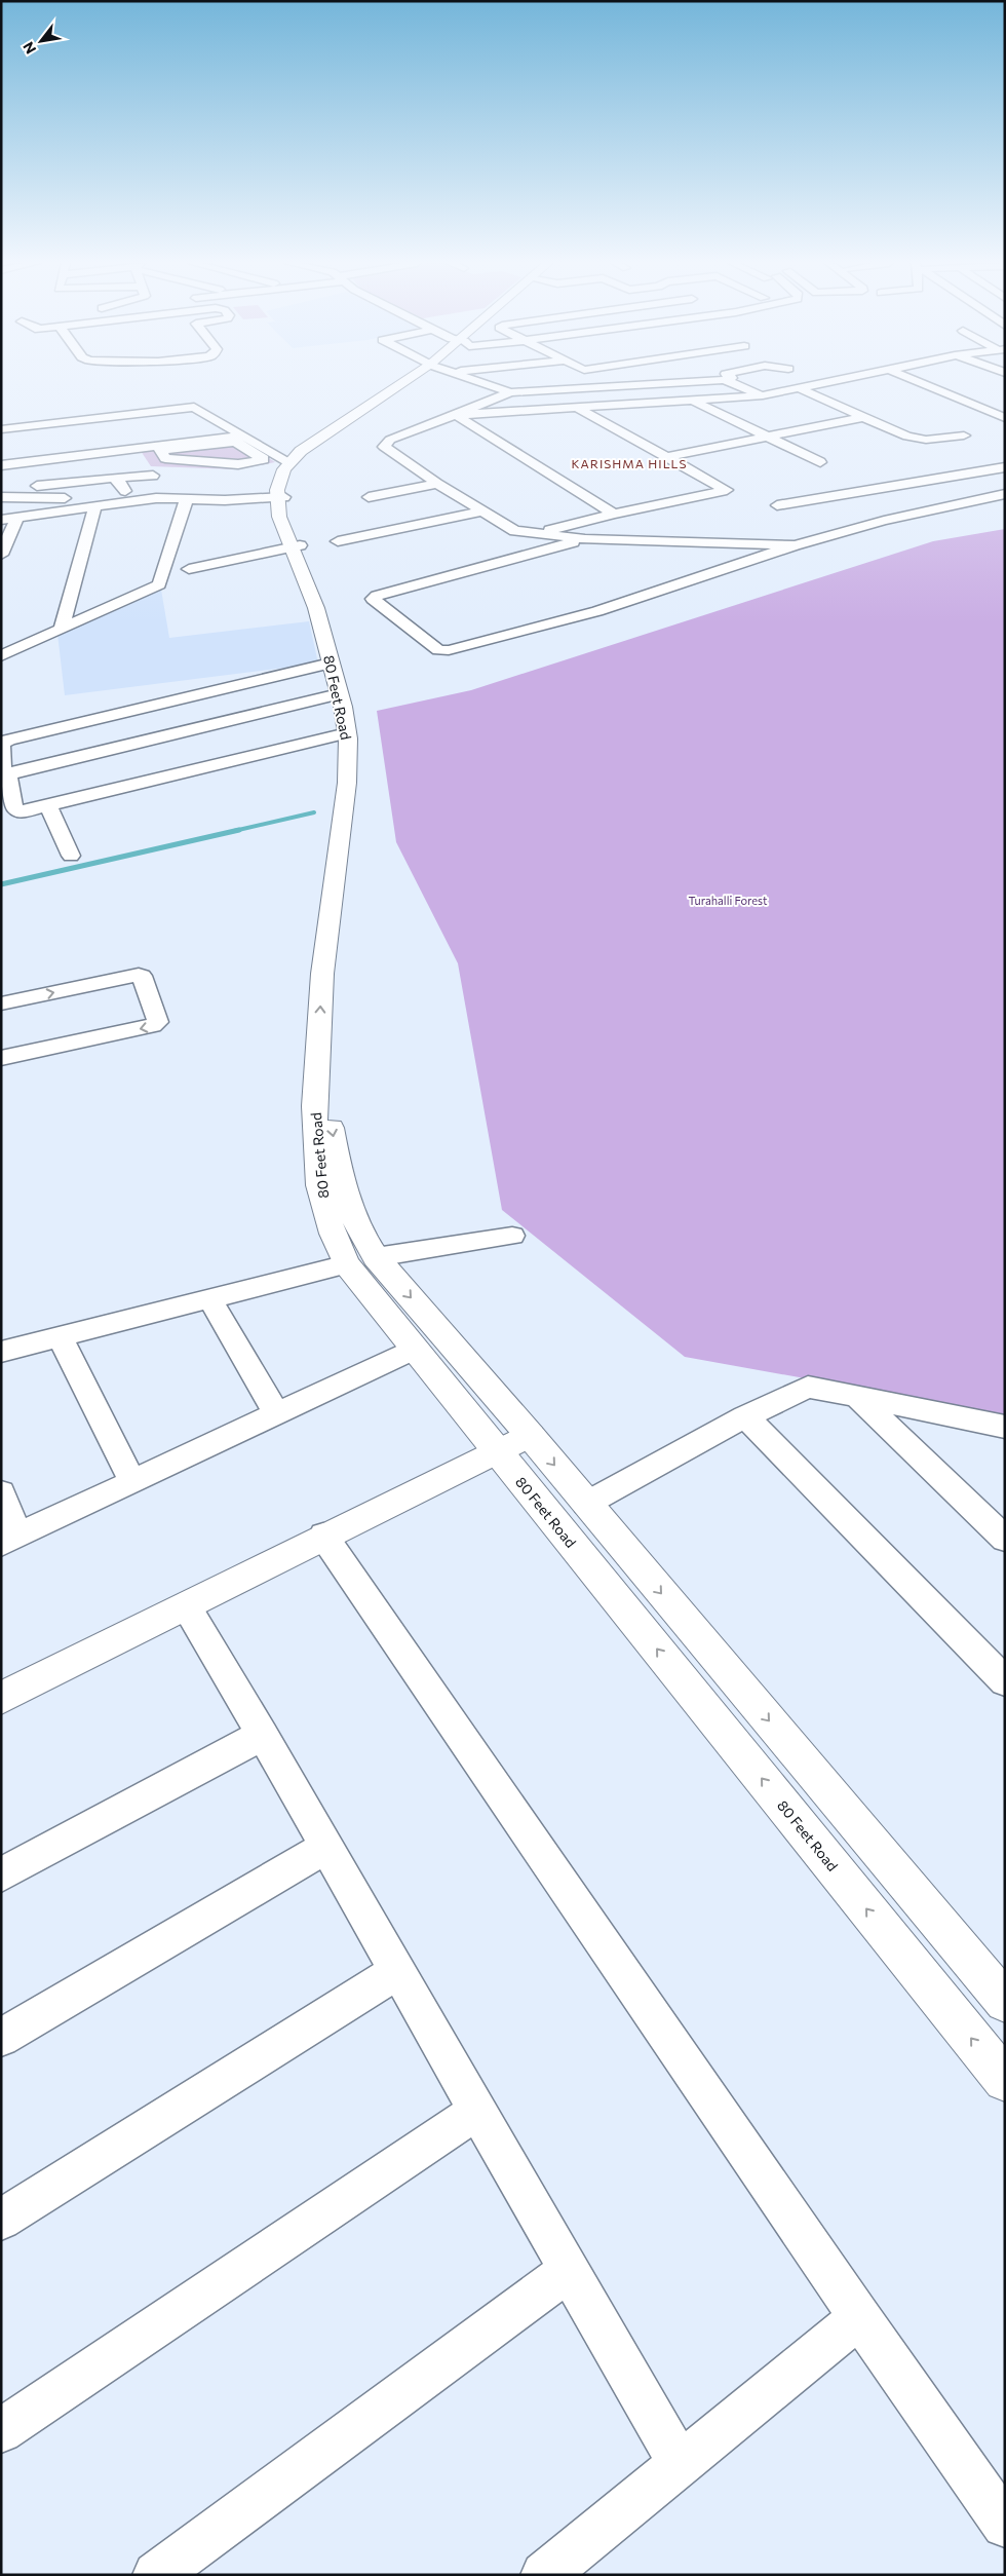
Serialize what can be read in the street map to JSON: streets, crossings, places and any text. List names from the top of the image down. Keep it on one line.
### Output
{"streets":{"main road":["80 Feet Road"]},"districts":["KARISHMA HILLS"],"parks":["Turahalli Forest"],"north":"bottom left"}
